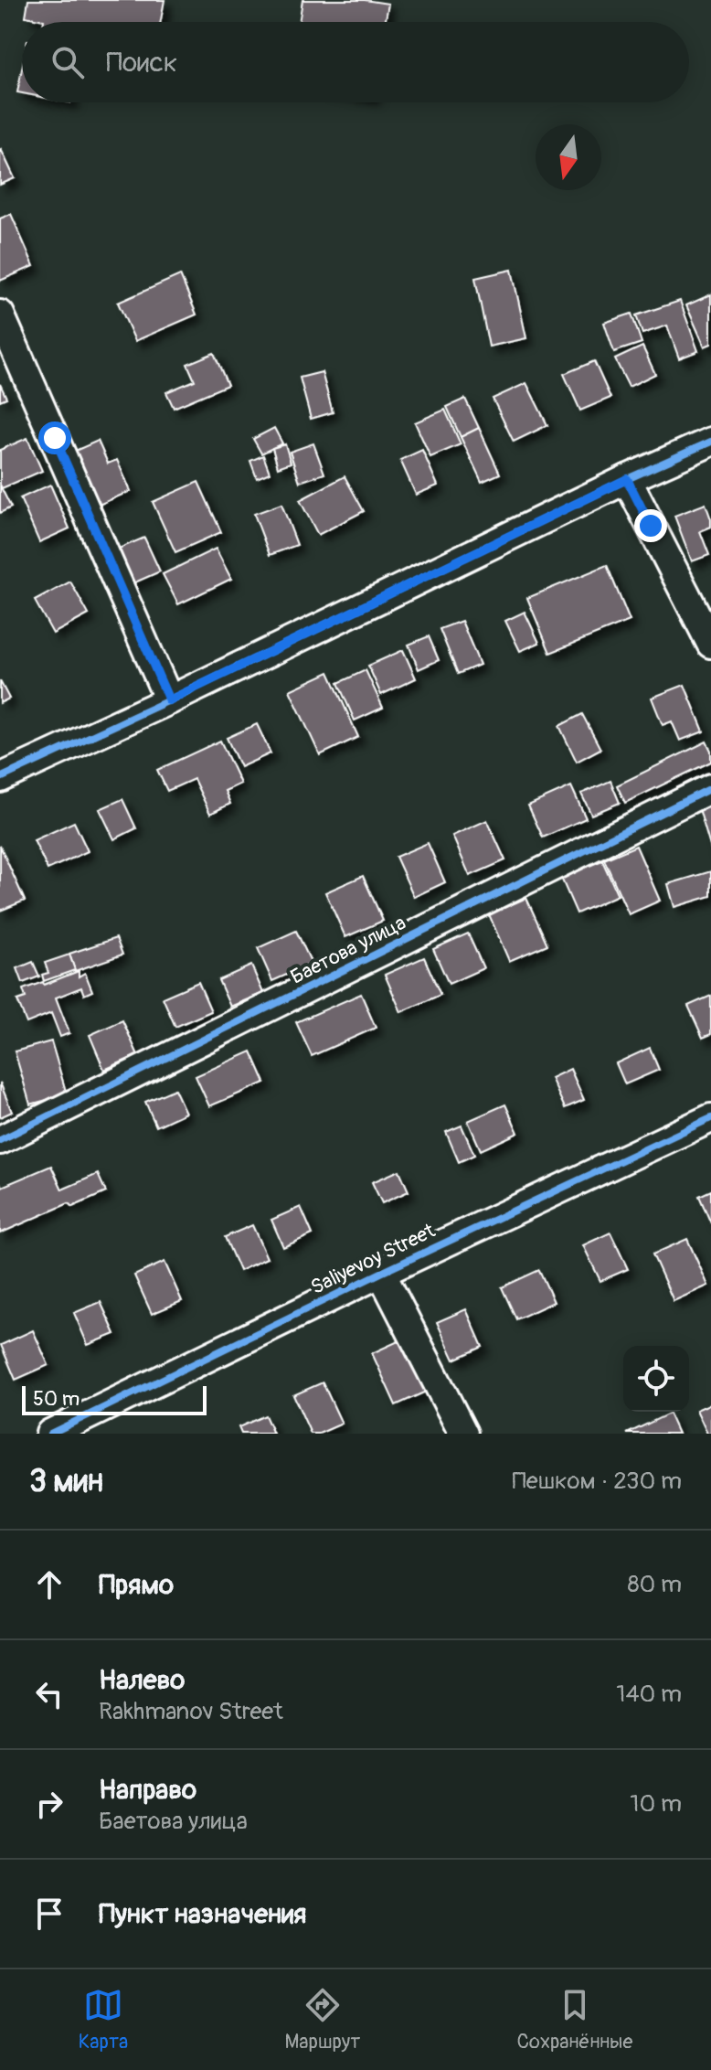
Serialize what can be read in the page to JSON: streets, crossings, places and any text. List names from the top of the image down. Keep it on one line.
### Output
{"streets":{"street":["Баетова улица","Saliyevoy Street"]},"scale_bar":"50 m","north":"bottom","page":{"search":"Поиск","scale":"50 m","heading":["3 мин","Пешком · 230 m"],"list":[["Прямо","80 m"],["Налево","Rakhmanov Street","140 m"],["Направо","Баетова улица","10 m"],"Пункт назначения"],"nav":["Карта","Маршрут","Сохранённые"]}}
